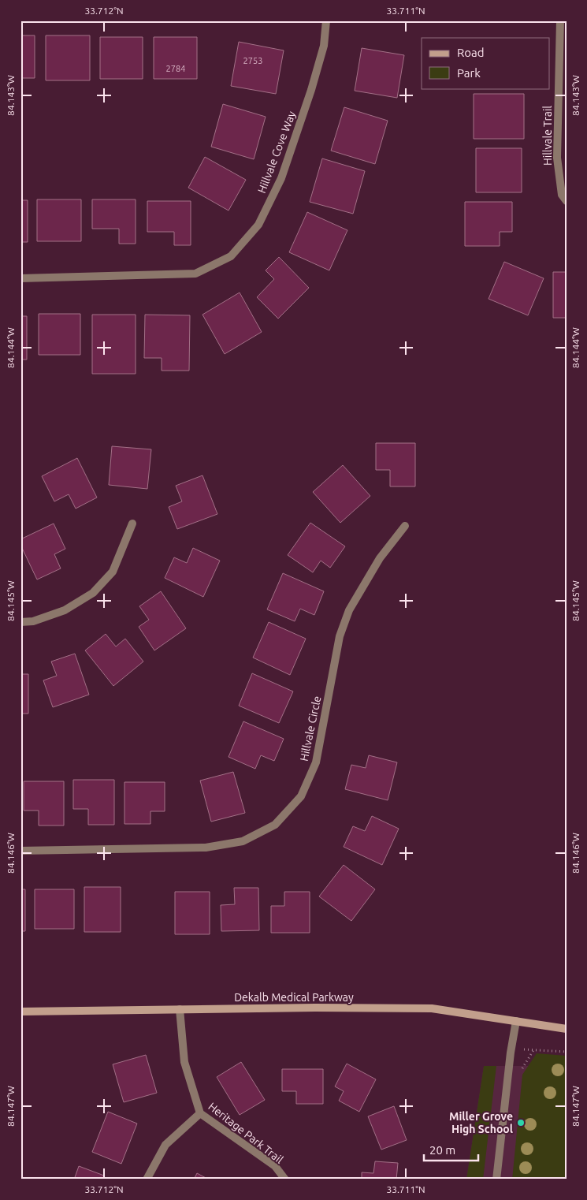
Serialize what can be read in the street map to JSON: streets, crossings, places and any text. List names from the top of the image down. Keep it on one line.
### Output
{"streets":{"main road":["Dekalb Medical Parkway"],"street":["Hillvale Trail","Hillvale Cove Way","Hillvale Circle","Heritage Park Trail"]},"crossings":[["Dekalb Medical Parkway","Heritage Park Trail"]],"places":["Miller Grove High School"],"house_numbers":["2753","2784"],"legend":["Road","Park"],"scale_bar":"20 m","coordinates":["33.712°N","33.711°N","84.143°W","84.144°W","84.145°W","84.146°W","84.147°W"]}
